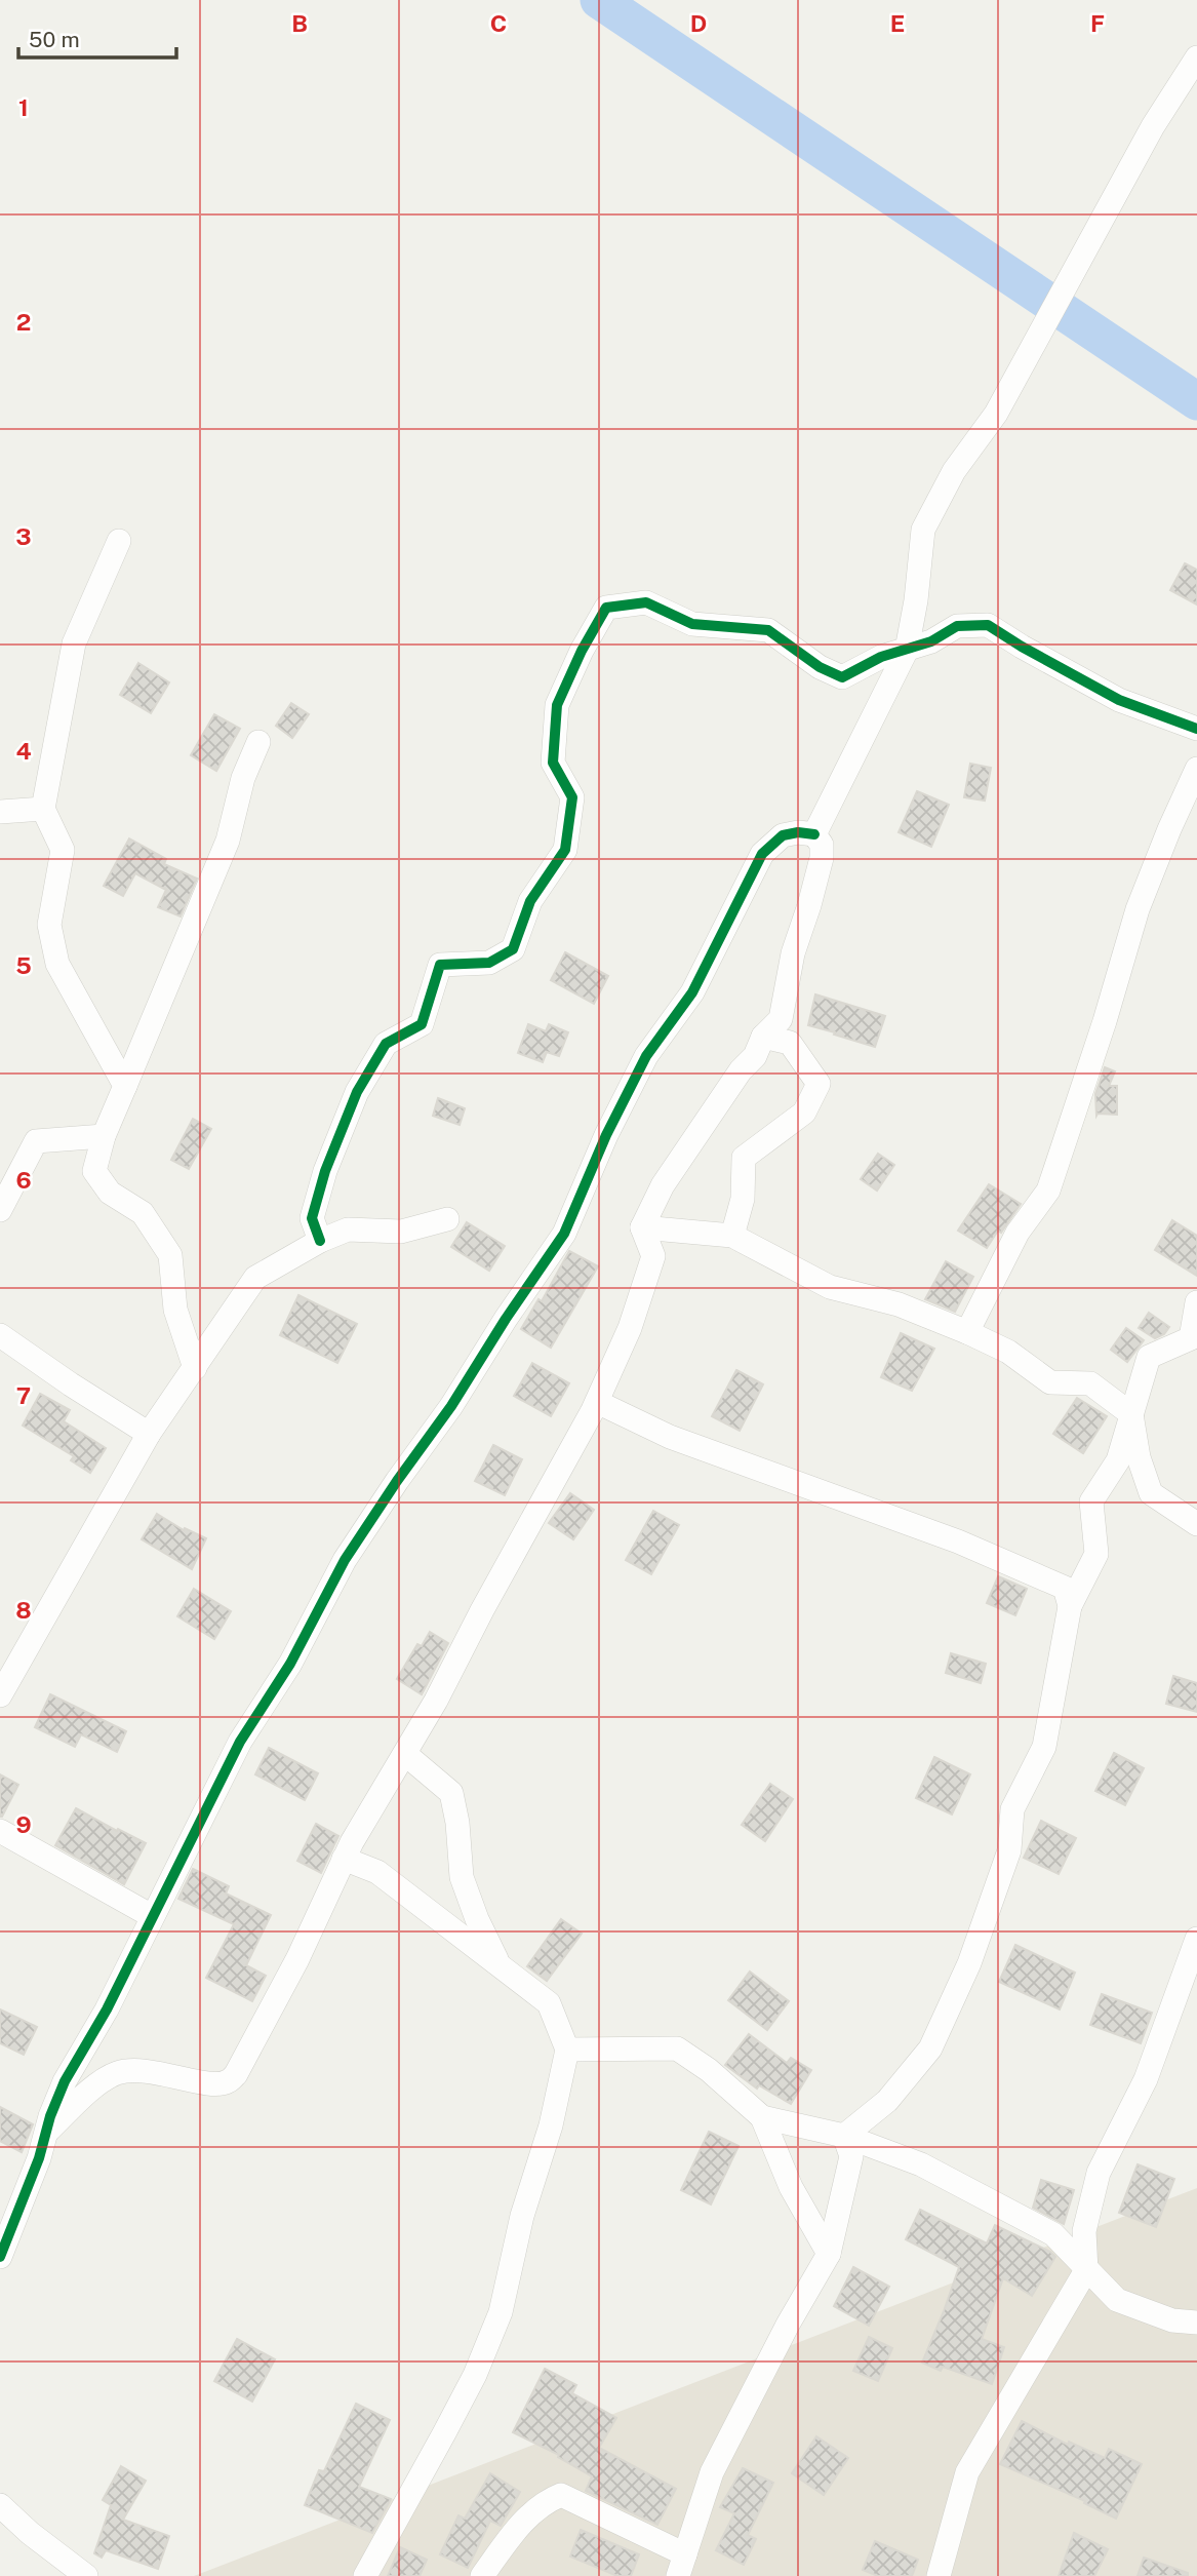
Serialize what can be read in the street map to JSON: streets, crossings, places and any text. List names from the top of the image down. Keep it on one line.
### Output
{"scale_bar":"50 m","grid":{"columns":["B","C","D","E","F"],"rows":["1","2","3","4","5","6","7","8","9"]}}
